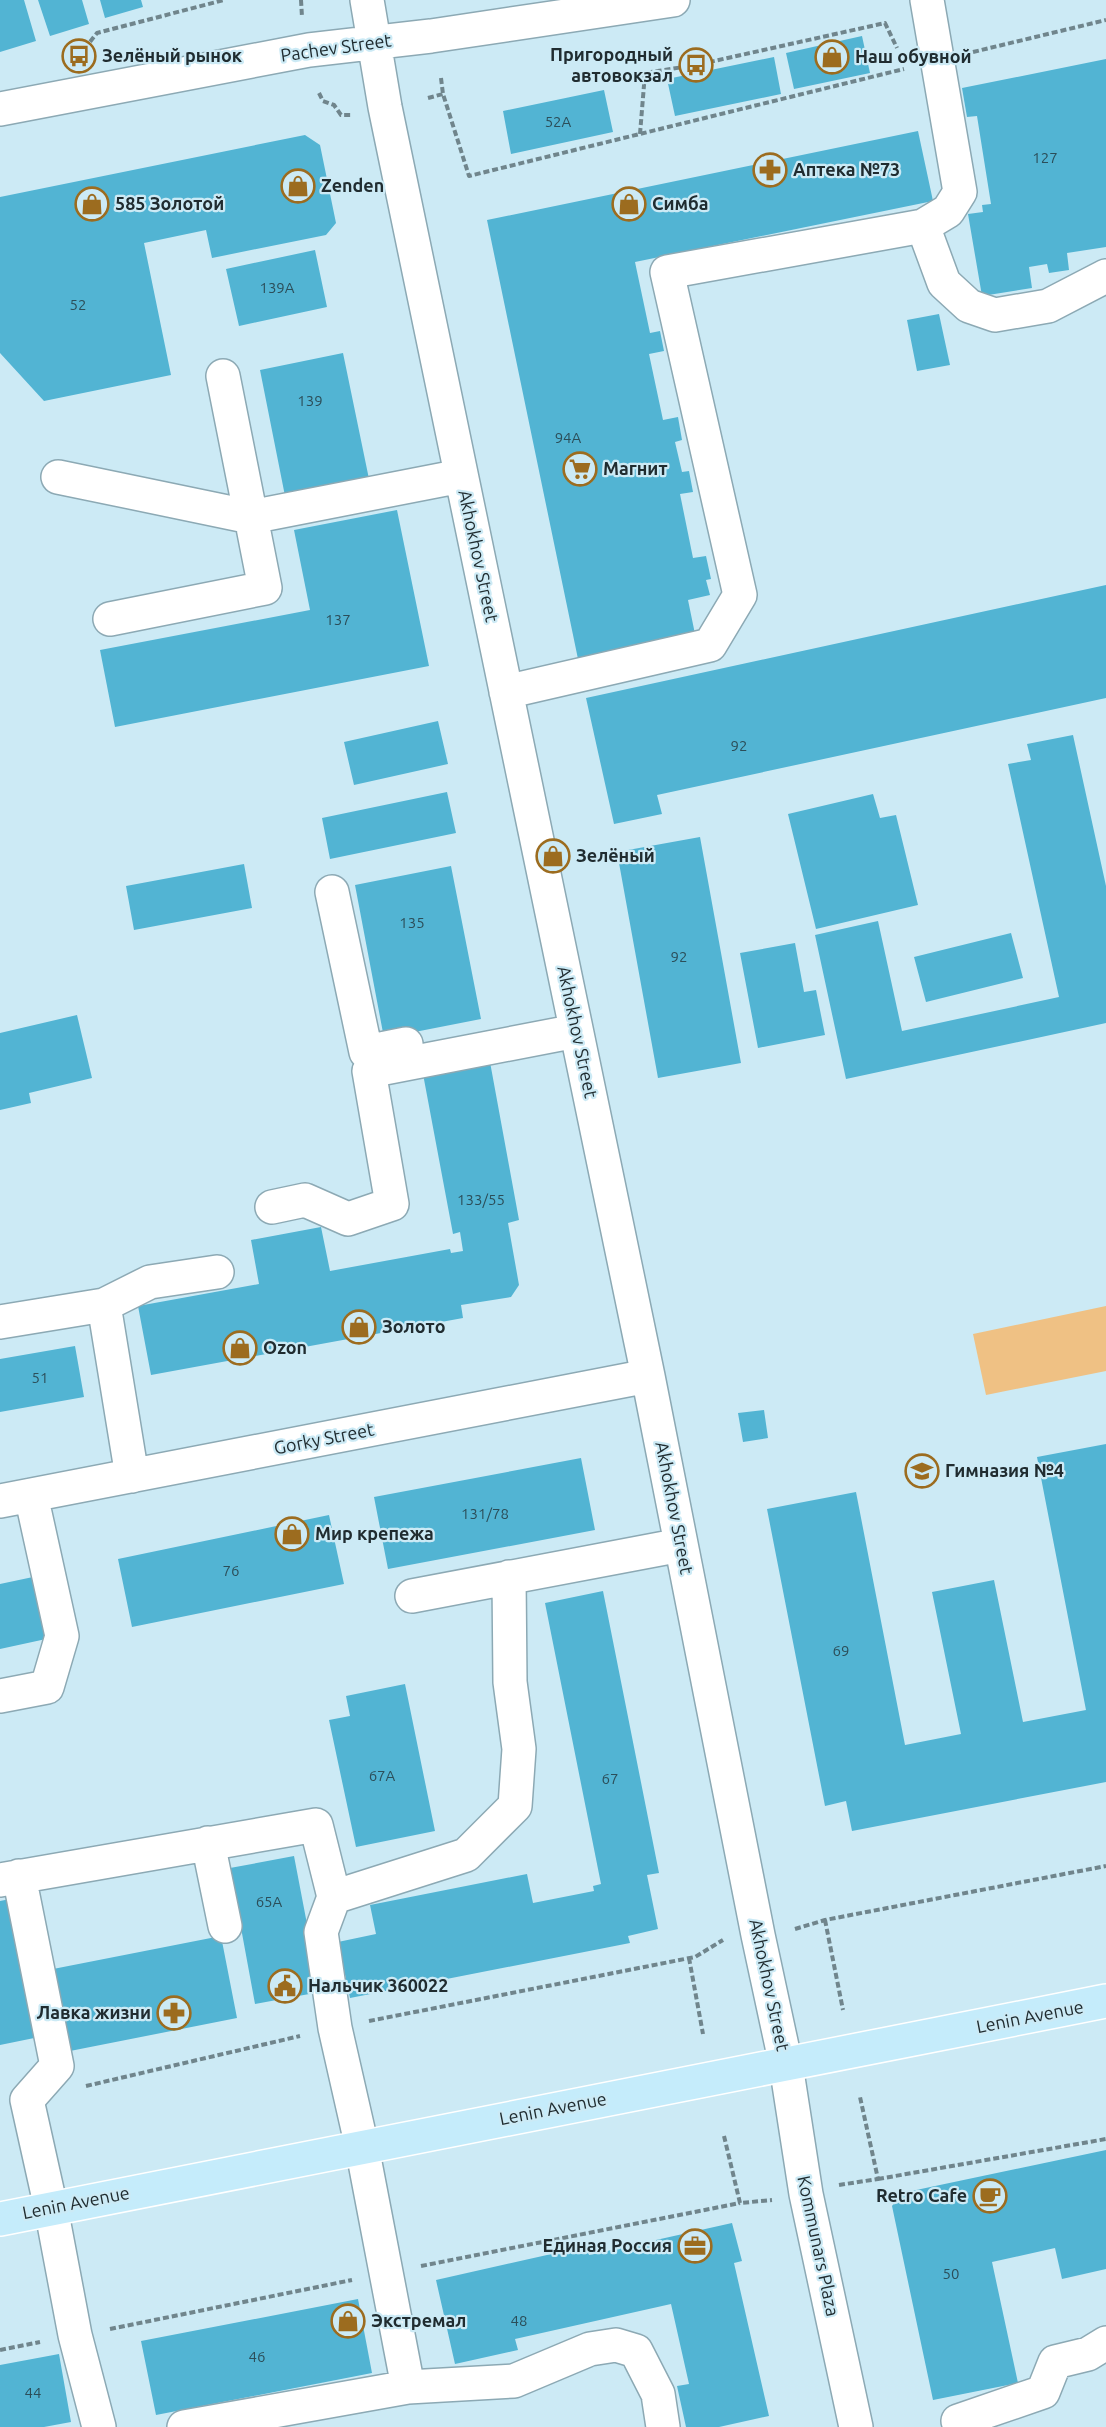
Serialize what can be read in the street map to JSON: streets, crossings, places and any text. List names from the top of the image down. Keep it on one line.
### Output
{"streets":{"main road":["Lenin Avenue"],"street":["Pachev Street","Akhokhov Street","Gorky Street","Kommunars Plaza"]},"crossings":[["Pachev Street","Akhokhov Street"],["Akhokhov Street","Gorky Street"],["Akhokhov Street","Lenin Avenue"],["Akhokhov Street","Kommunars Plaza"],["Lenin Avenue","Kommunars Plaza"]],"places":{"bus stop":["Зелёный рынок","Пригородный автовокзал"],"shop":["Наш обувной","Zenden","585 Золотой","Симба","Зелёный","Золото","Ozon","Мир крепежа","Экстремал"],"pharmacy":["Аптека №73","Лавка жизни"],"supermarket":["Магнит"],"school or university":["Гимназия №4"],"public building":["Нальчик 360022"],"cafe":["Retro Cafe"],"office":["Единая Россия"]},"house_numbers":["52А","127","139А","52","139","94А","137","92","135","92","133/55","51","131/78","76","69","67А","67","65А","50","48","46","44"]}
